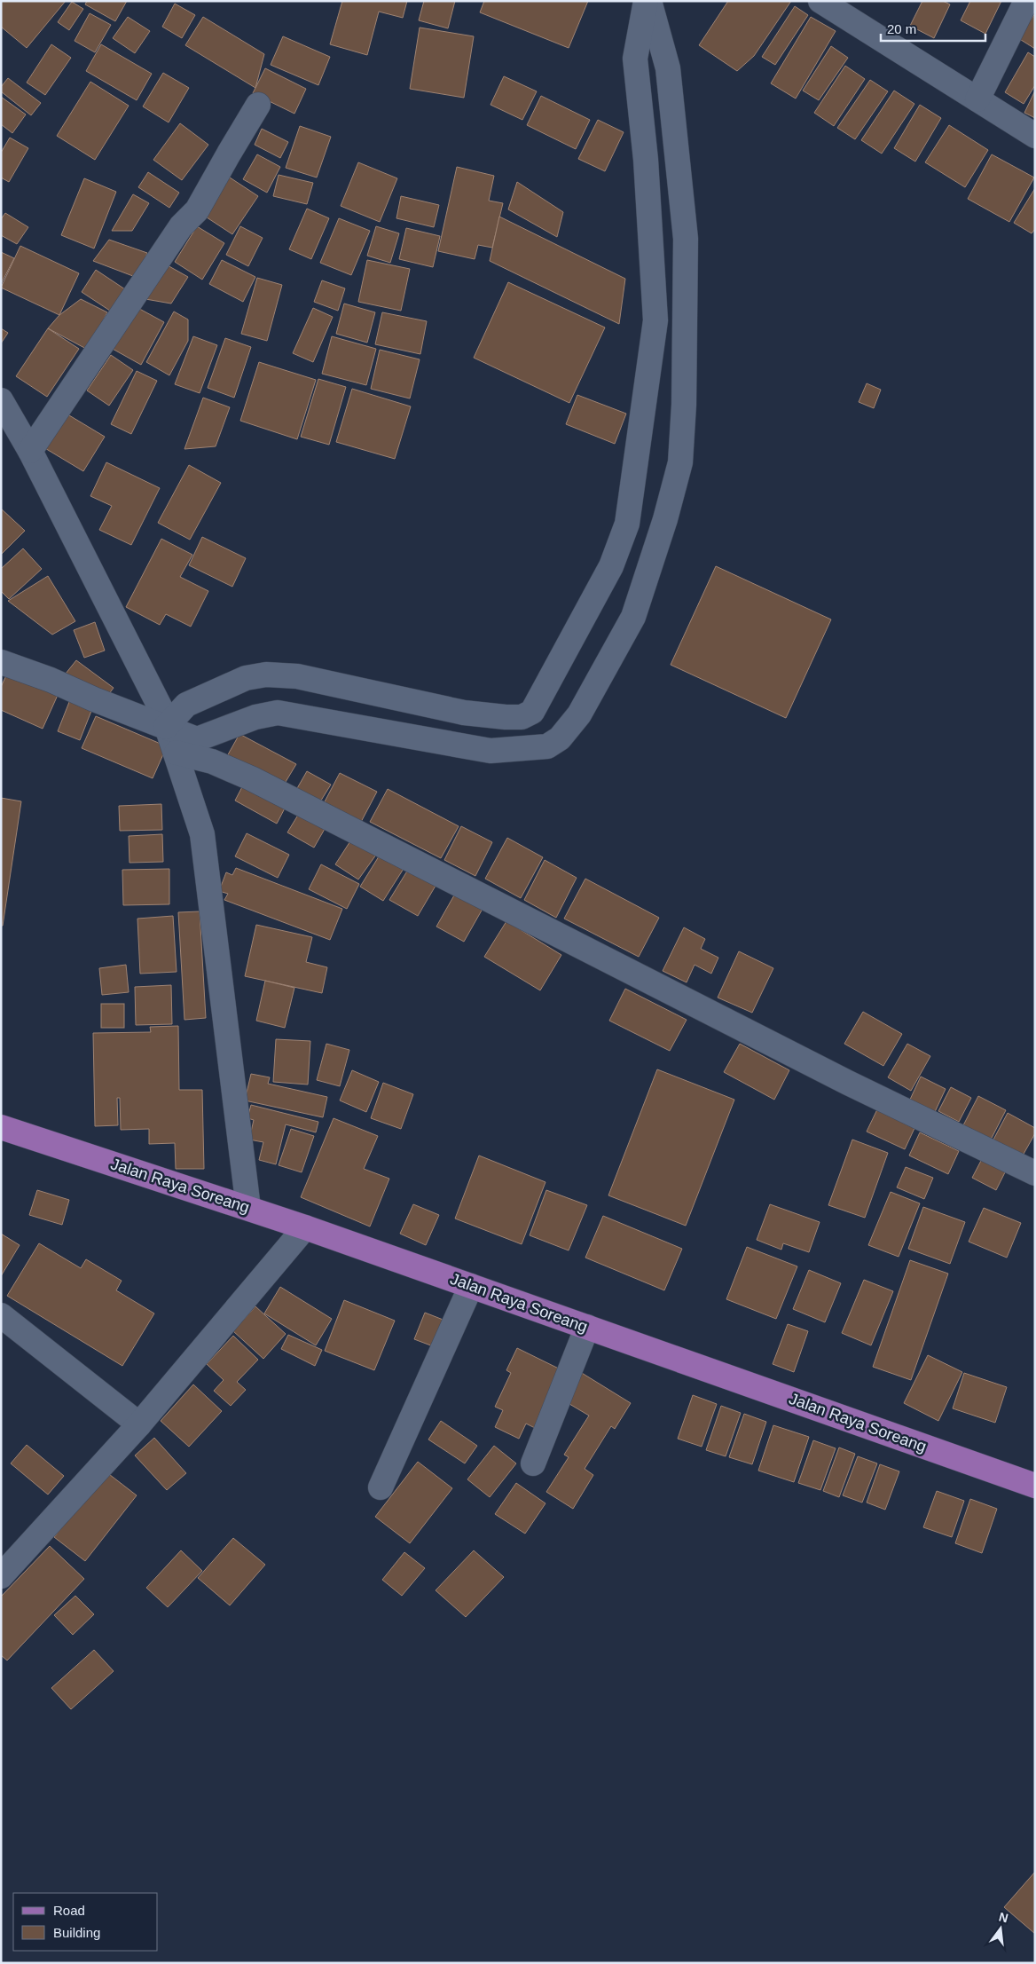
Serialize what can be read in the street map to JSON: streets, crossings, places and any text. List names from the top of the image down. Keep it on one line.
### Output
{"streets":{"main road":["Jalan Raya Soreang"]},"legend":["Road","Building"],"scale_bar":"20 m","north":"top"}
